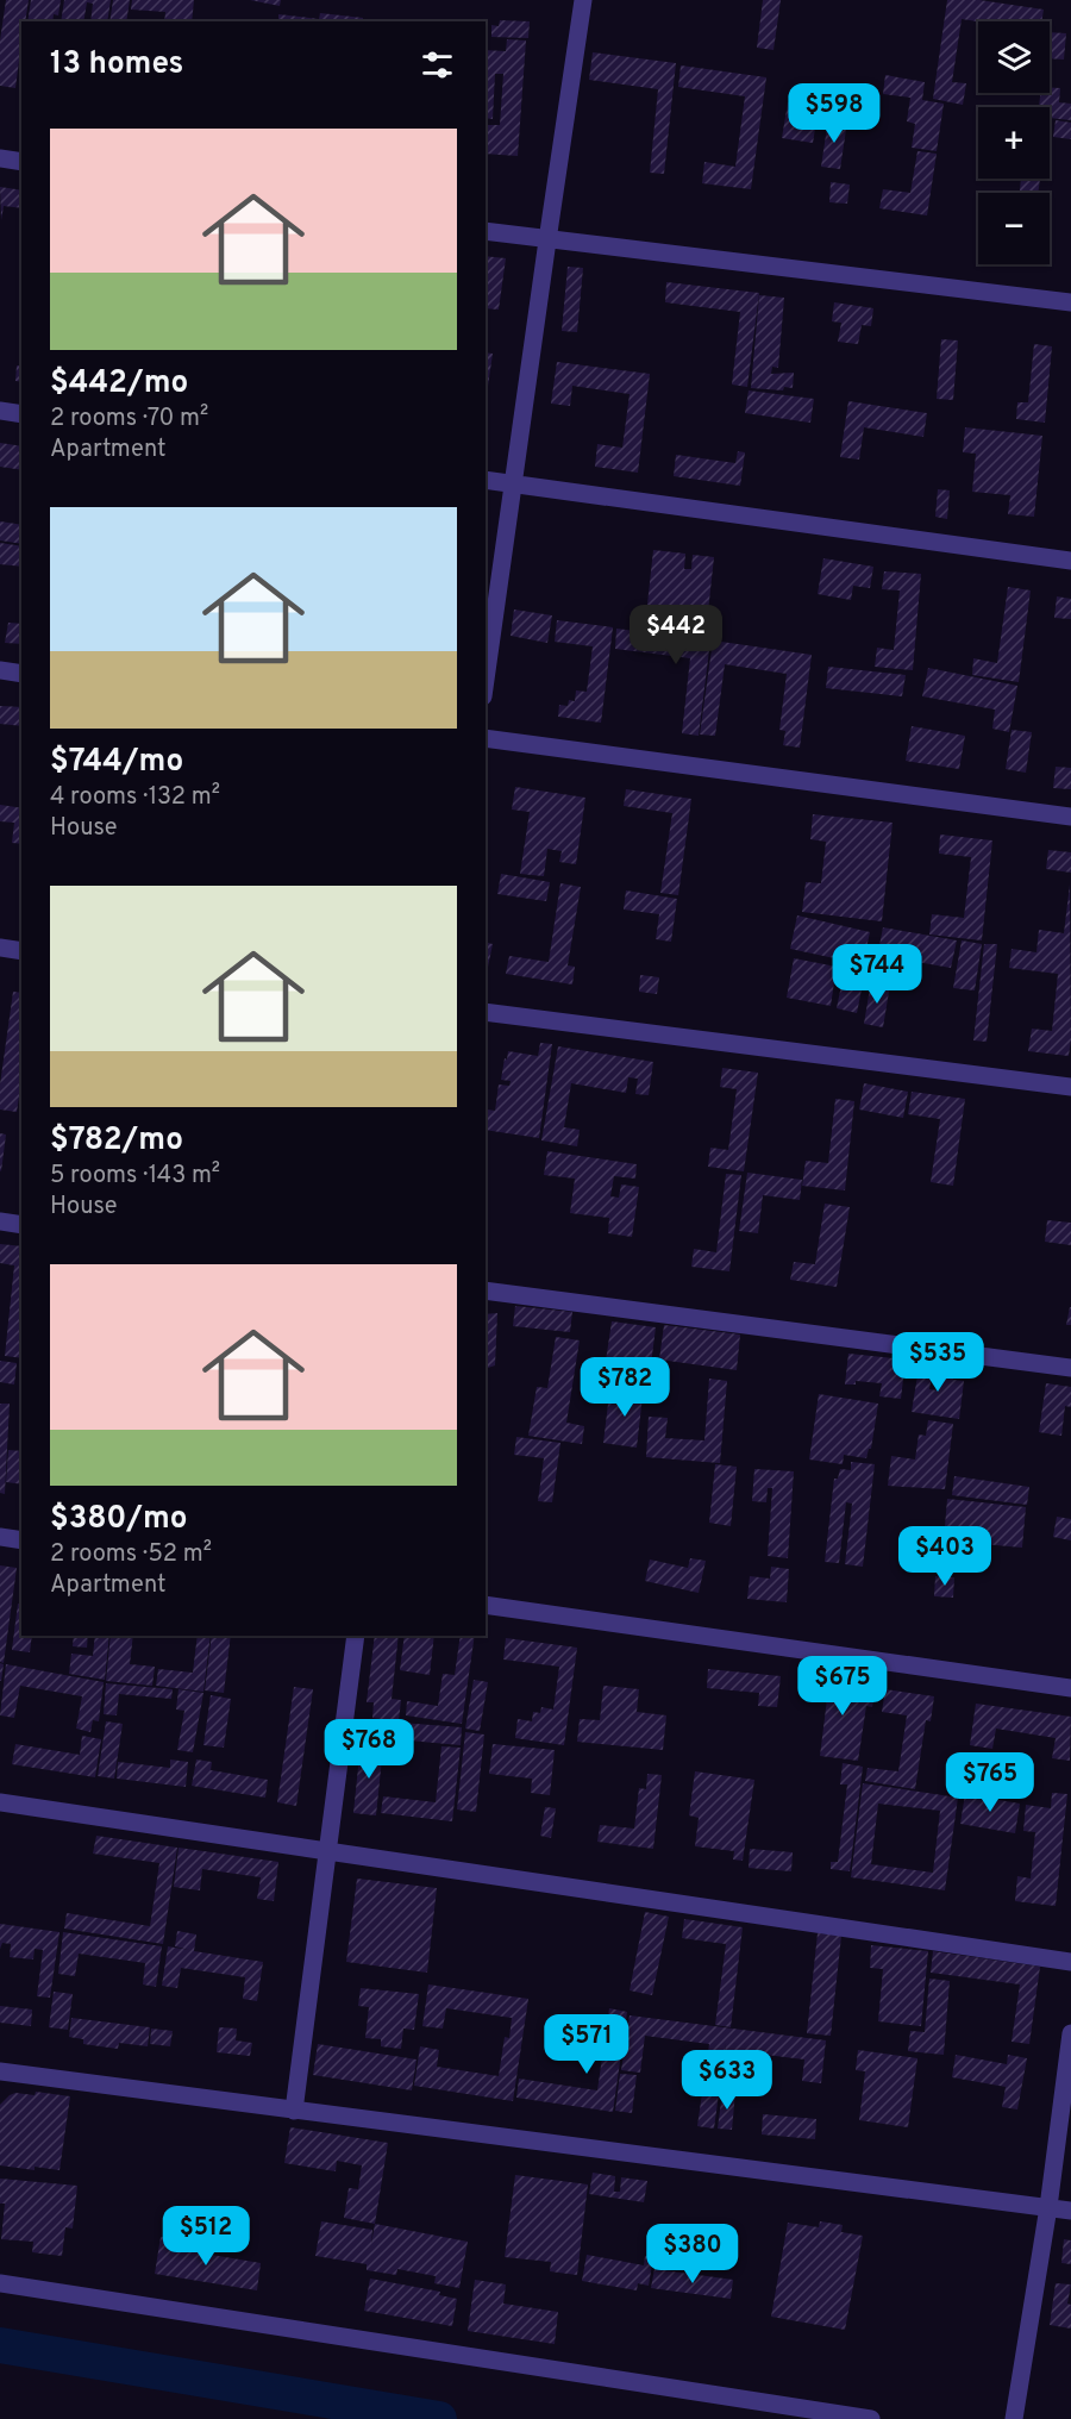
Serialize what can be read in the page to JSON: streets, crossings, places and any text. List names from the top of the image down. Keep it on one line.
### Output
{"page":{"map_buttons":["+","−"],"heading":"13 homes","price":["$598","$442","$744","$535","$782","$403","$675","$768","$765","$571","$633","$512","$380"],"list":[{"name":"$442/mo","note":"2 rooms · 70 m² · Apartment"},{"name":"$744/mo","note":"4 rooms · 132 m² · House"},{"name":"$782/mo","note":"5 rooms · 143 m² · House"},{"name":"$380/mo","note":"2 rooms · 52 m² · Apartment"}]}}
